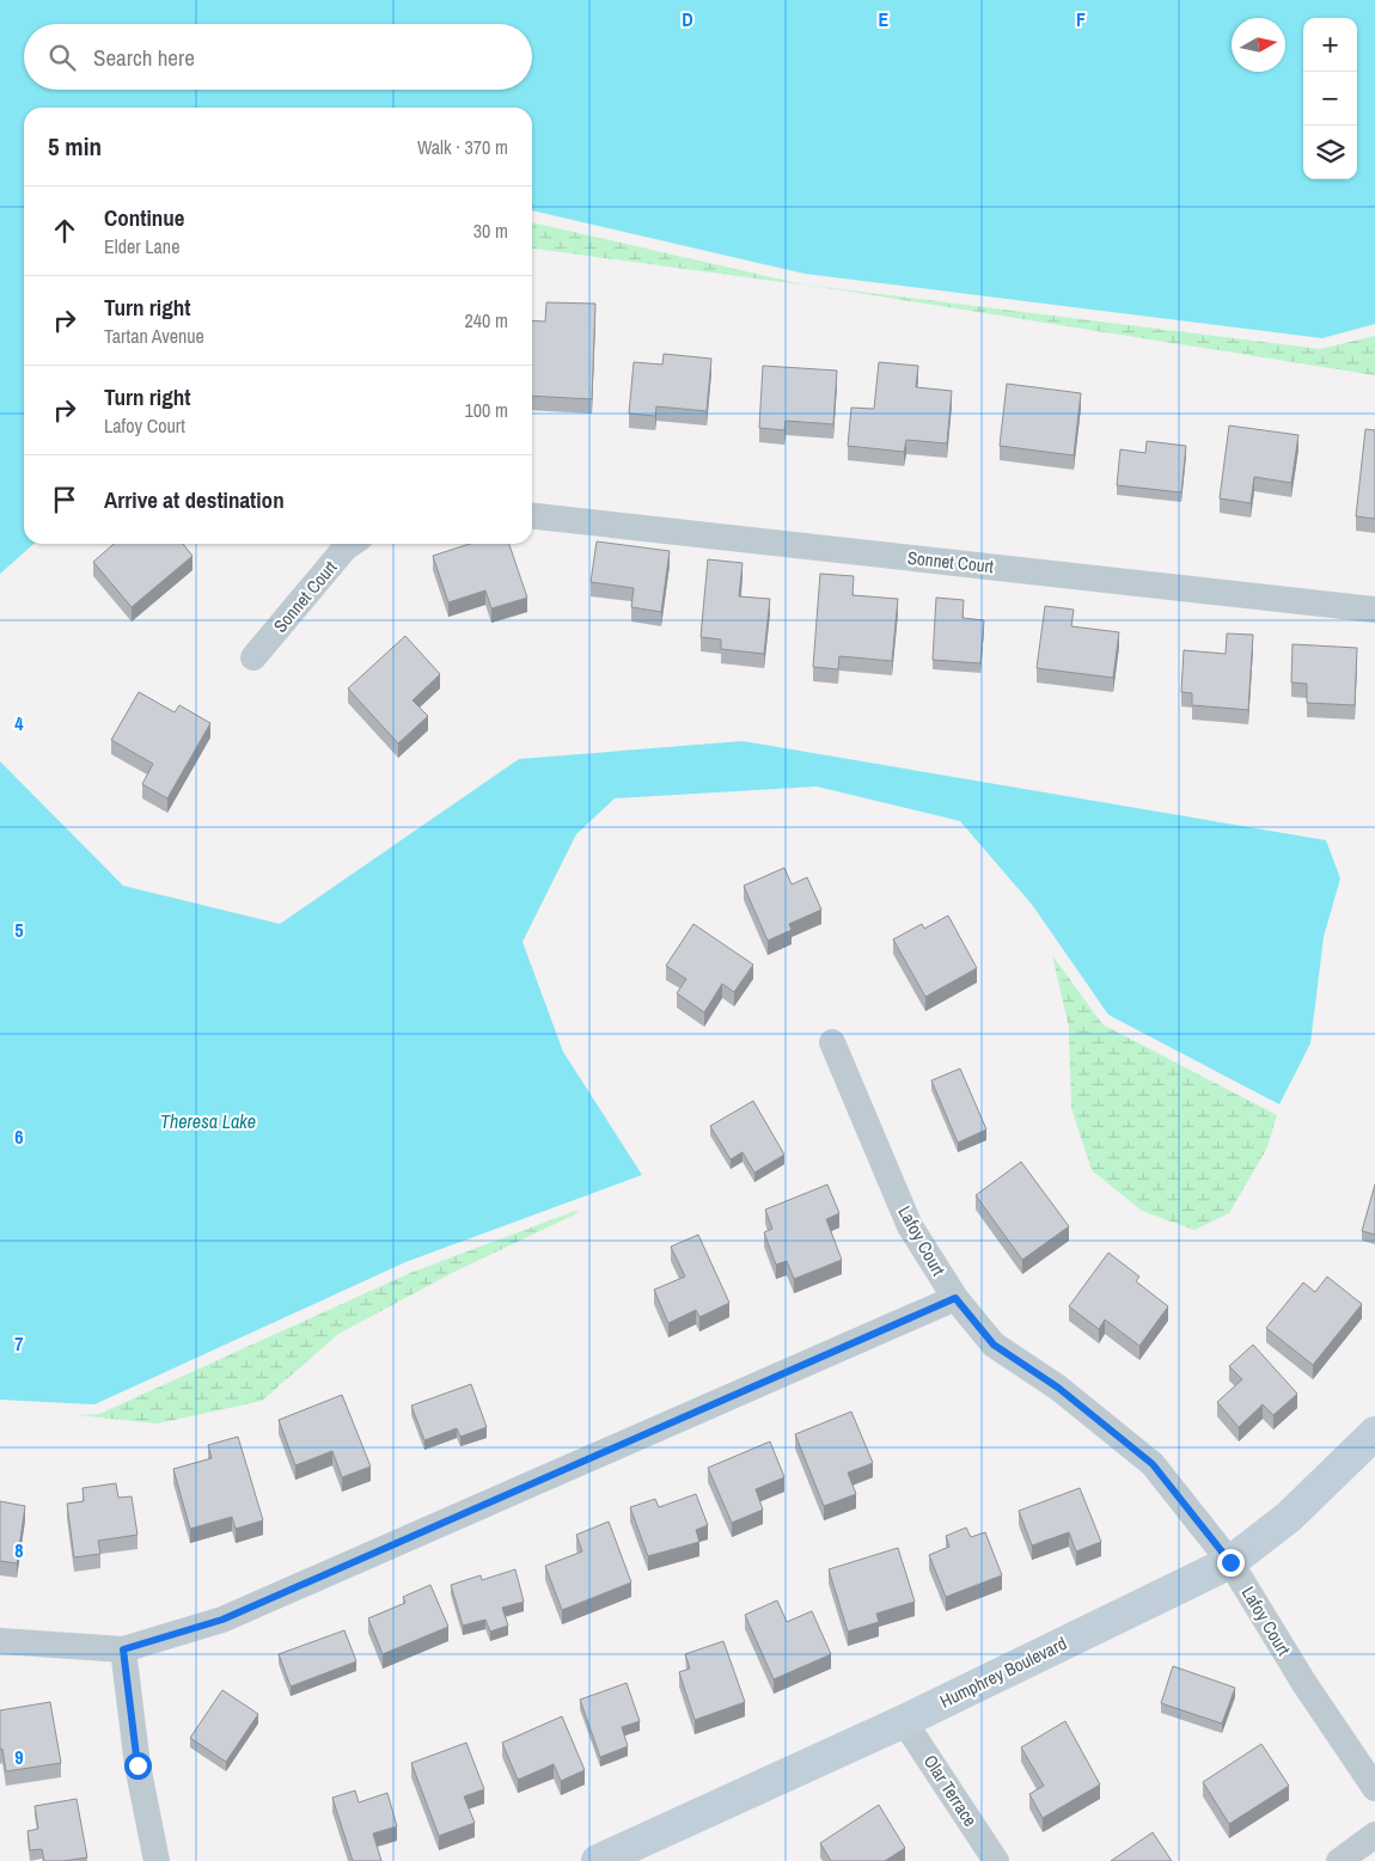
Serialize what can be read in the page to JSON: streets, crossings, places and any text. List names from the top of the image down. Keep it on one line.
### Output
{"streets":{"street":["Sonnet Court","Lafoy Court","Humphrey Boulevard","Olar Terrace"]},"crossings":[["Lafoy Court","Humphrey Boulevard"],["Humphrey Boulevard","Olar Terrace"]],"water":["Theresa Lake"],"north":"right","page":{"map_buttons":["+","−"],"search":"Search here","heading":["5 min","Walk · 370 m"],"list":[["Continue","Elder Lane","30 m"],["Turn right","Tartan Avenue","240 m"],["Turn right","Lafoy Court","100 m"],"Arrive at destination"]},"grid":{"columns":["D","E","F"],"rows":["4","5","6","7","8","9"]}}
